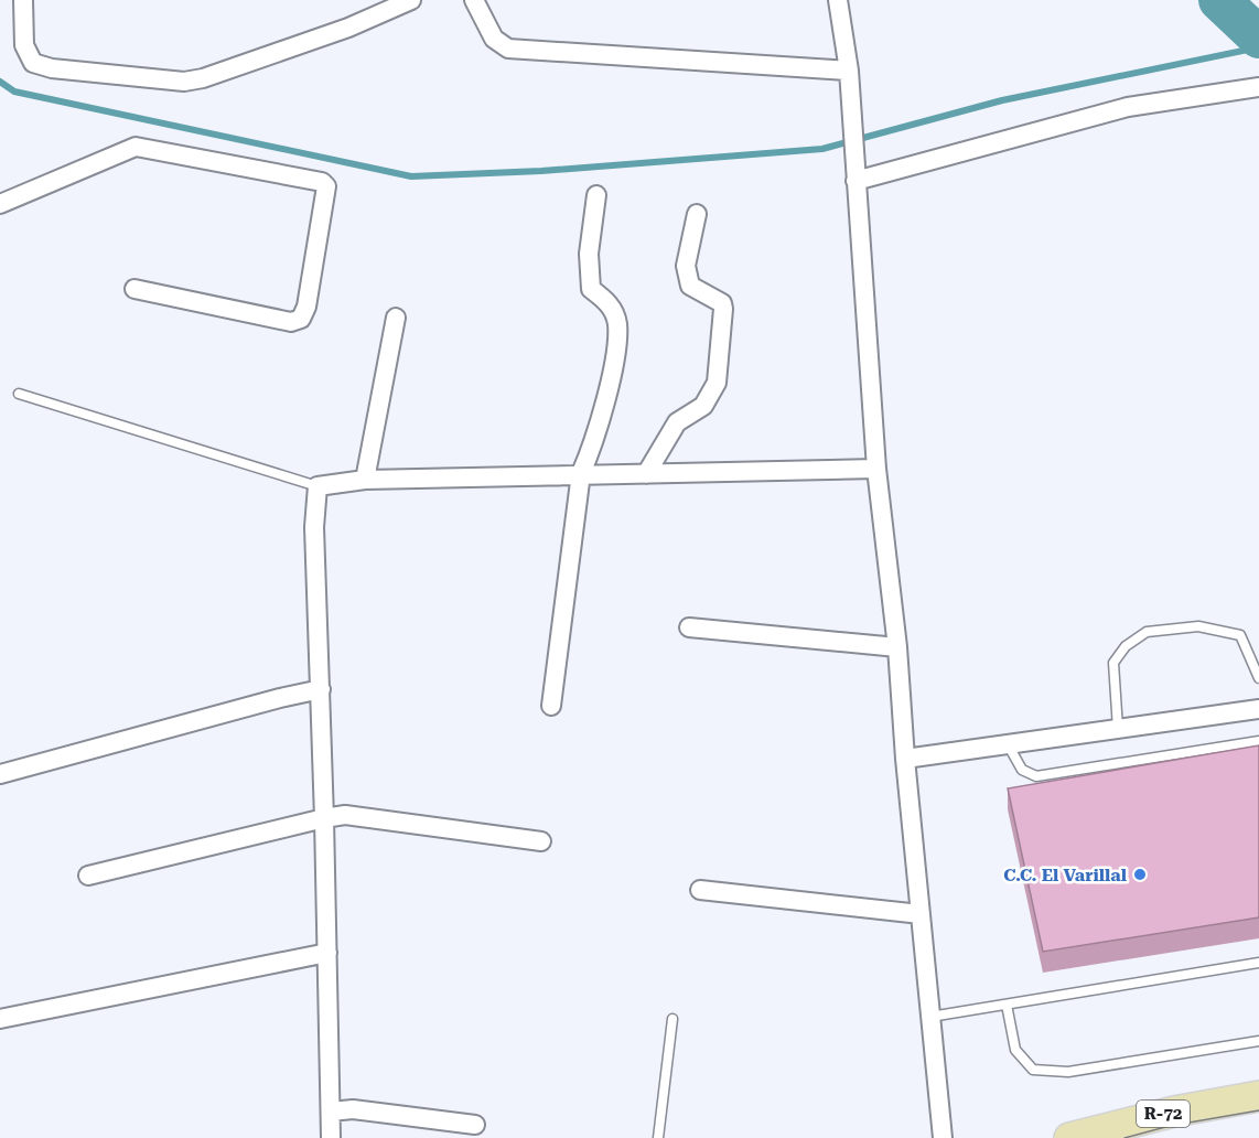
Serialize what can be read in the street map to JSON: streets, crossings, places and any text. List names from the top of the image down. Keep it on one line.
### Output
{"streets":{"main road":["R-72"]},"places":["C.C. El Varillal"]}
